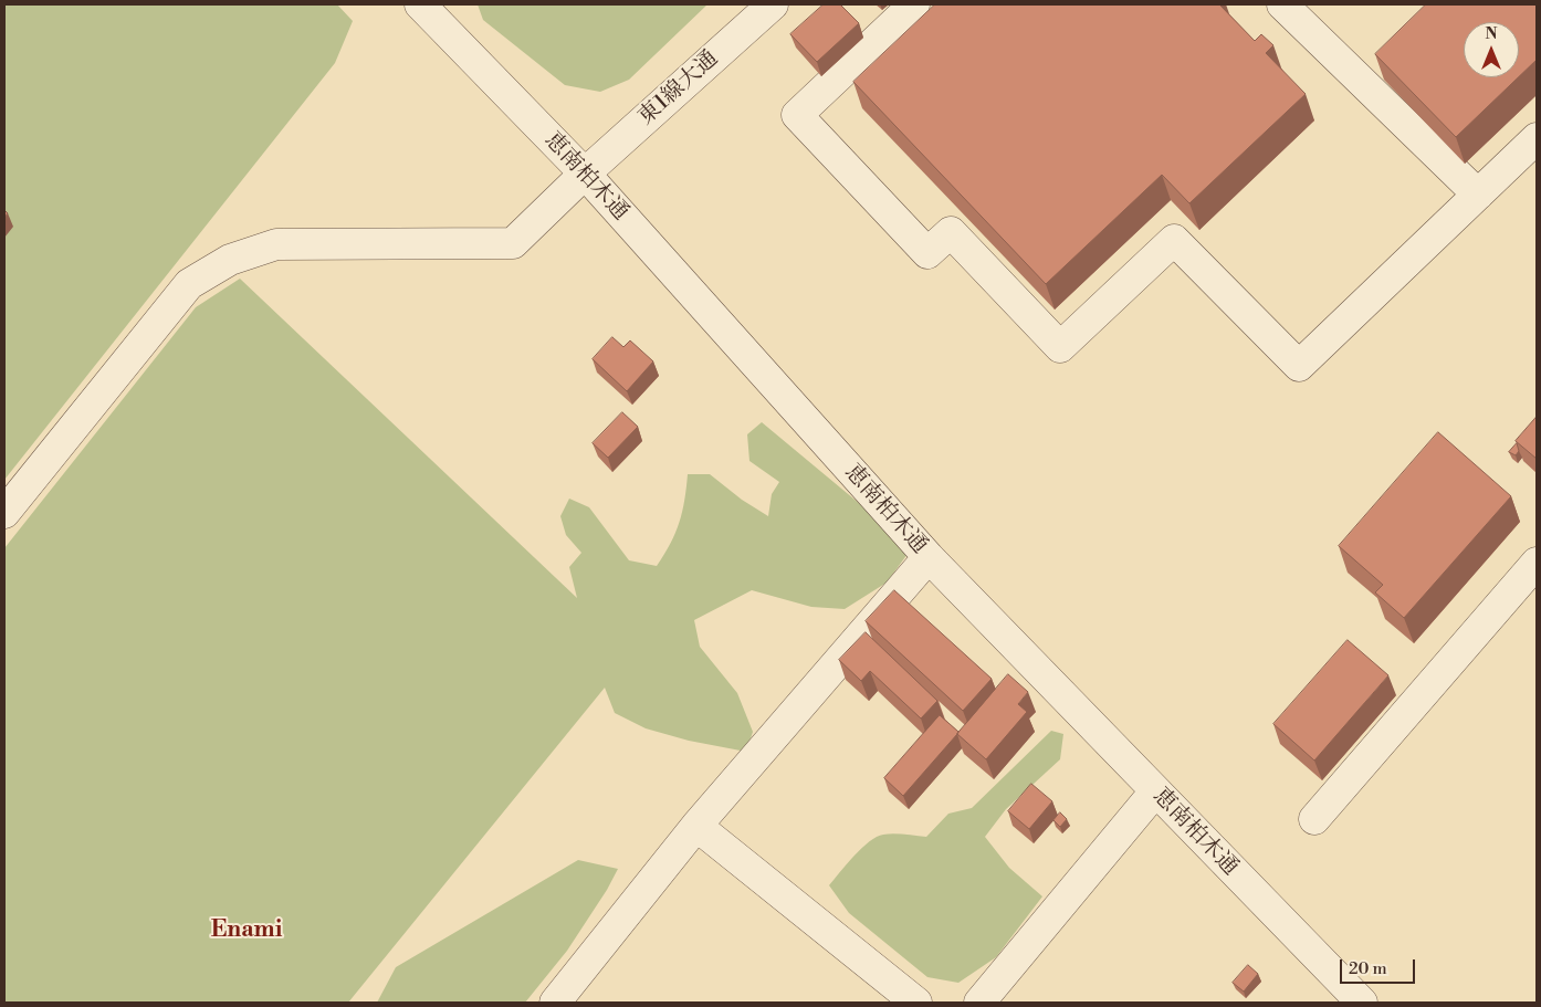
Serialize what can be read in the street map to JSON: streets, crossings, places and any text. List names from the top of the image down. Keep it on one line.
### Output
{"streets":{"street":["東1線大通","恵南柏木通"]},"crossings":[["東1線大通","恵南柏木通"]],"districts":["Enami"],"scale_bar":"20 m","north":"top"}
